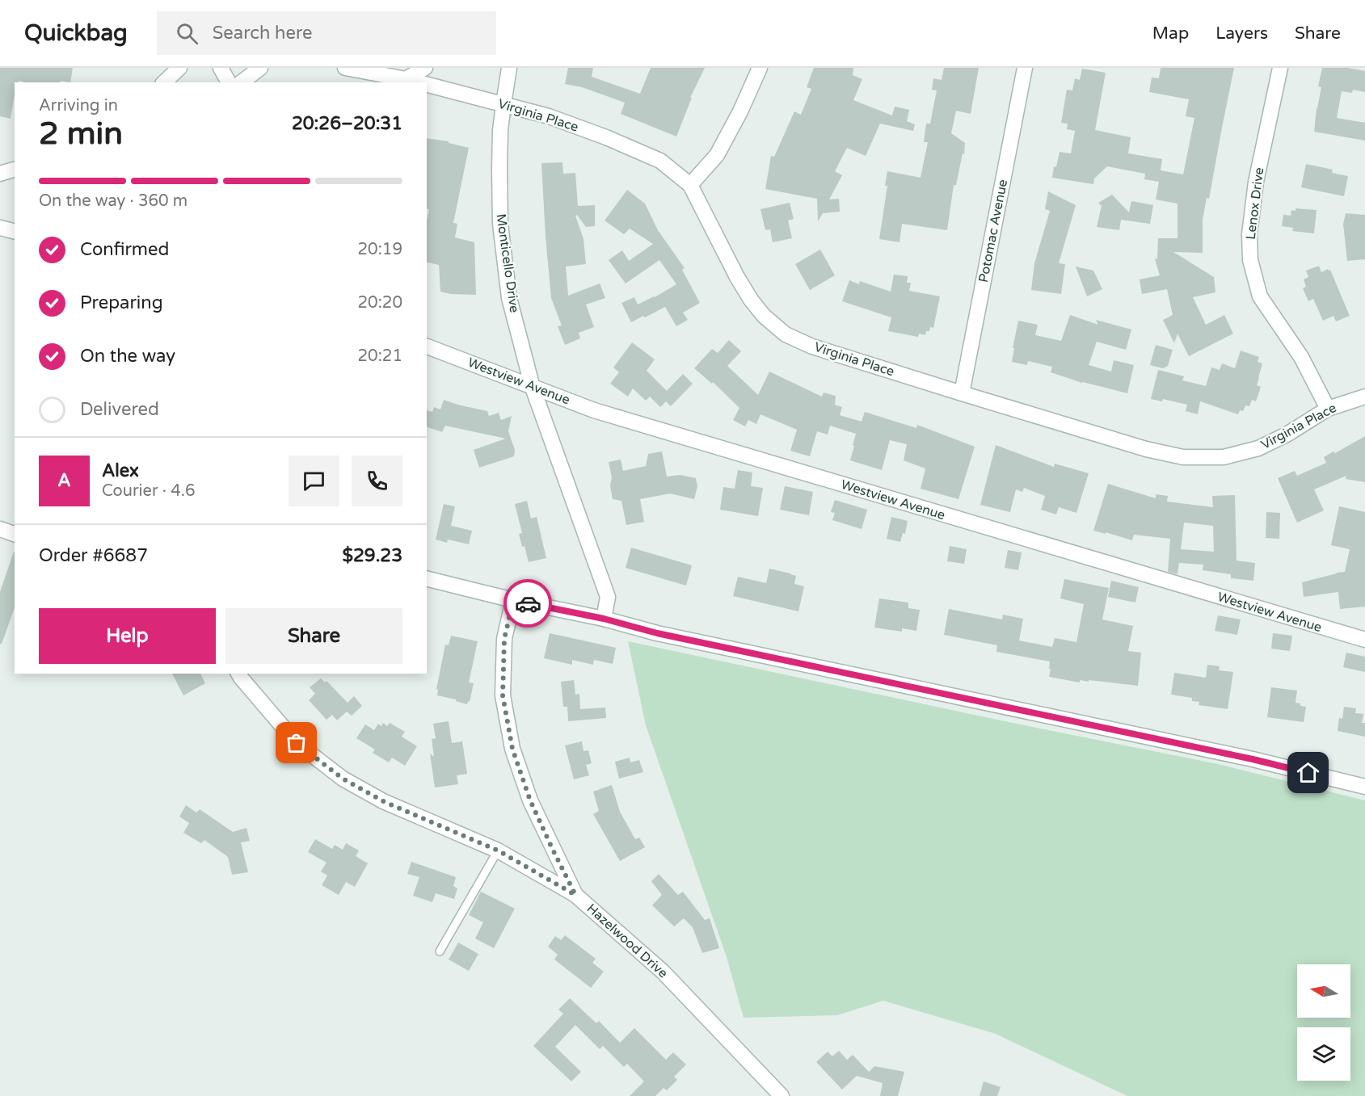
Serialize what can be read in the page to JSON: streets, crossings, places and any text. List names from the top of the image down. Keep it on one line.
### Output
{"streets":{"street":["Virginia Place","Lenox Drive","Potomac Avenue","Monticello Drive","Westview Avenue","Hazelwood Drive"]},"crossings":[["Virginia Place","Lenox Drive"],["Virginia Place","Potomac Avenue"],["Virginia Place","Monticello Drive"],["Monticello Drive","Westview Avenue"]],"north":"left","page":{"header":"Quickbag","search":"Search here","nav":["Map","Layers","Share"],"heading":["2 min","Arriving in","20:26–20:31"],"panel":["Alex","Courier · 4.6","Order #6687","$29.23"],"bar":"On the way · 360 m","list":[["Confirmed","20:19"],["Preparing","20:20"],["On the way","20:21"],"Delivered"],"round":"A","buttons":["Help","Share"]}}
